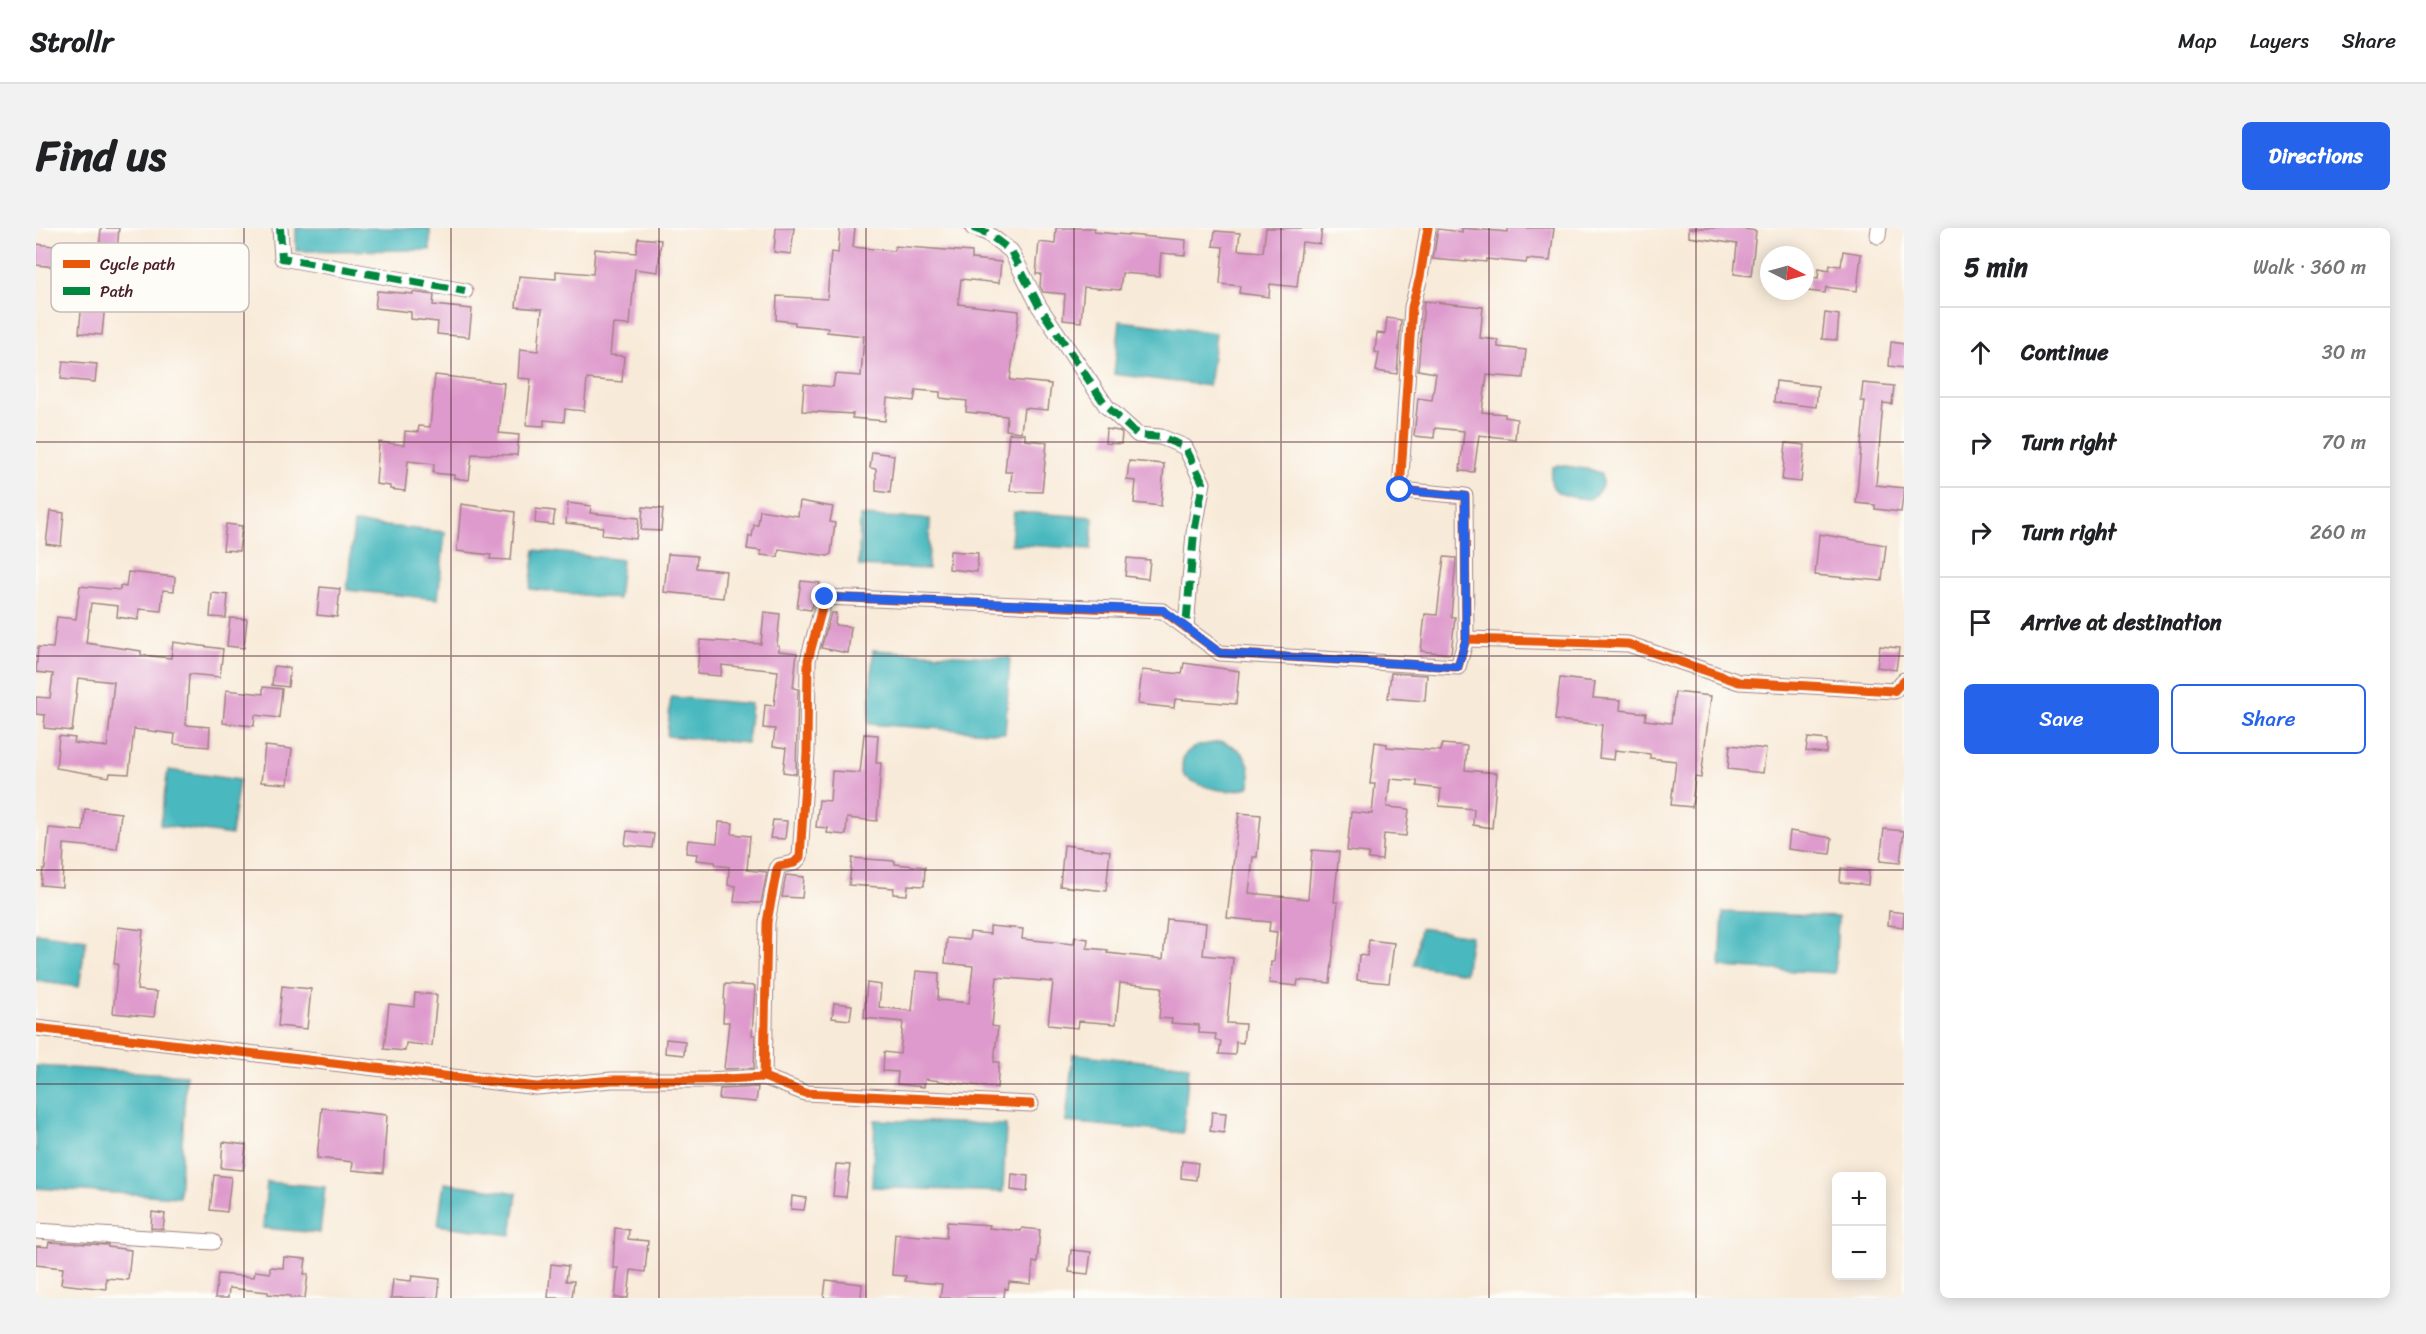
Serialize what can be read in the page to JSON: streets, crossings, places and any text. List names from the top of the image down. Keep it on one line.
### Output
{"legend":["Cycle path","Path"],"north":"right","page":{"header":"Strollr","nav":["Map","Layers","Share"],"title":"Find us","buttons":["Directions",["Save","Share"]],"heading":["5 min","Walk · 360 m"],"list":[["Continue","30 m"],["Turn right","70 m"],["Turn right","260 m"],"Arrive at destination"],"map_buttons":["+","−"]}}
